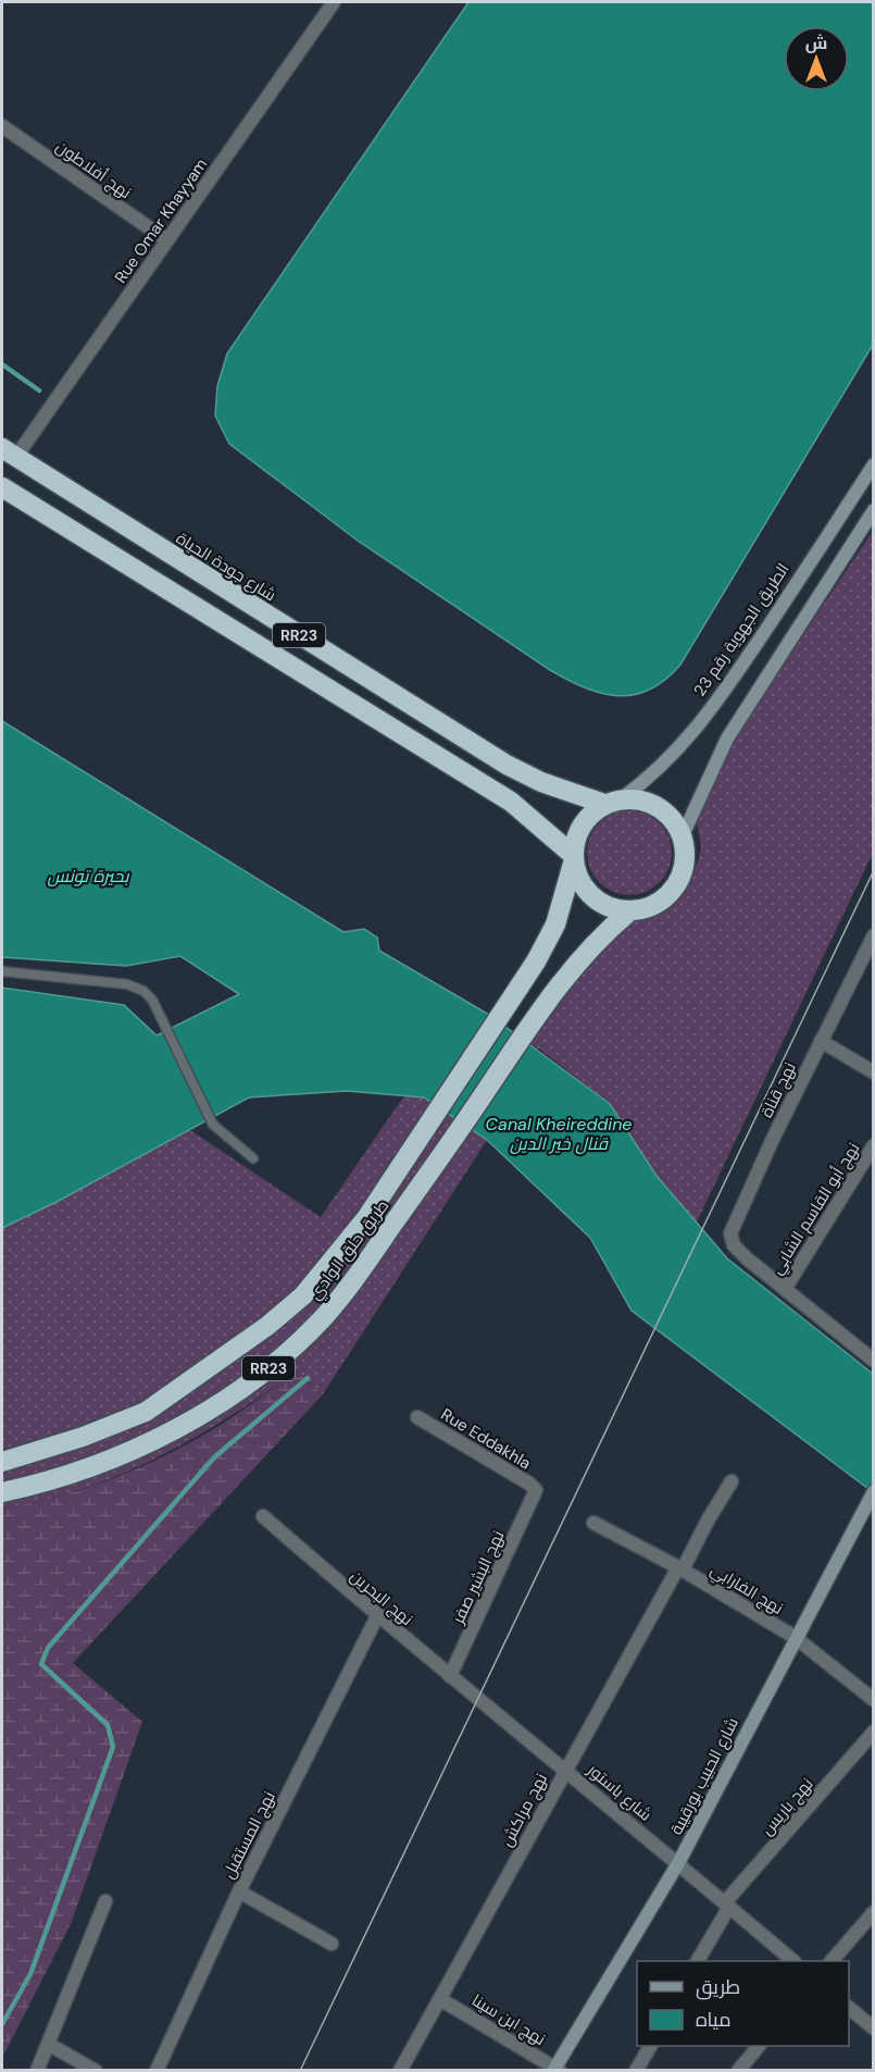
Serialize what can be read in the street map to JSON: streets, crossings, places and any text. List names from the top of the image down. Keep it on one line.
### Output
{"streets":{"highway":["شارع جودة الحياة","الطريق الجهوية رقم 23","RR23","طريق حلق الوادي"],"main road":["شارع الحبيب بورقيبة"],"street":["نهج أفلاطون","Rue Omar Khayyam","نهج قناة","نهج أبو القاسم الشابي","Rue Eddakhla","نهج البشير صفر","نهج الفارابي","نهج البحرين","شارع باستور","نهج باريس","نهج مراكش","نهج المستقبل","نهج ابن سينا"]},"crossings":[["نهج أفلاطون","Rue Omar Khayyam"],["Rue Omar Khayyam","شارع جودة الحياة"],["شارع جودة الحياة","الطريق الجهوية رقم 23"],["شارع جودة الحياة","RR23"],["شارع جودة الحياة","طريق حلق الوادي"],["الطريق الجهوية رقم 23","RR23"],["الطريق الجهوية رقم 23","طريق حلق الوادي"],["RR23","طريق حلق الوادي"],["نهج قناة","نهج أبو القاسم الشابي"],["Rue Eddakhla","نهج البشير صفر"],["نهج البشير صفر","نهج البحرين"],["نهج الفارابي","شارع الحبيب بورقيبة"],["نهج الفارابي","نهج مراكش"],["نهج البحرين","شارع باستور"],["نهج البحرين","نهج المستقبل"],["شارع الحبيب بورقيبة","شارع باستور"],["شارع الحبيب بورقيبة","نهج ابن سينا"],["شارع باستور","نهج باريس"],["شارع باستور","نهج مراكش"],["نهج مراكش","نهج ابن سينا"]],"water":["بحيرة تونس","Canal Kheireddine قنال خير الدين"],"legend":["طريق","مياه"],"north":"top"}
